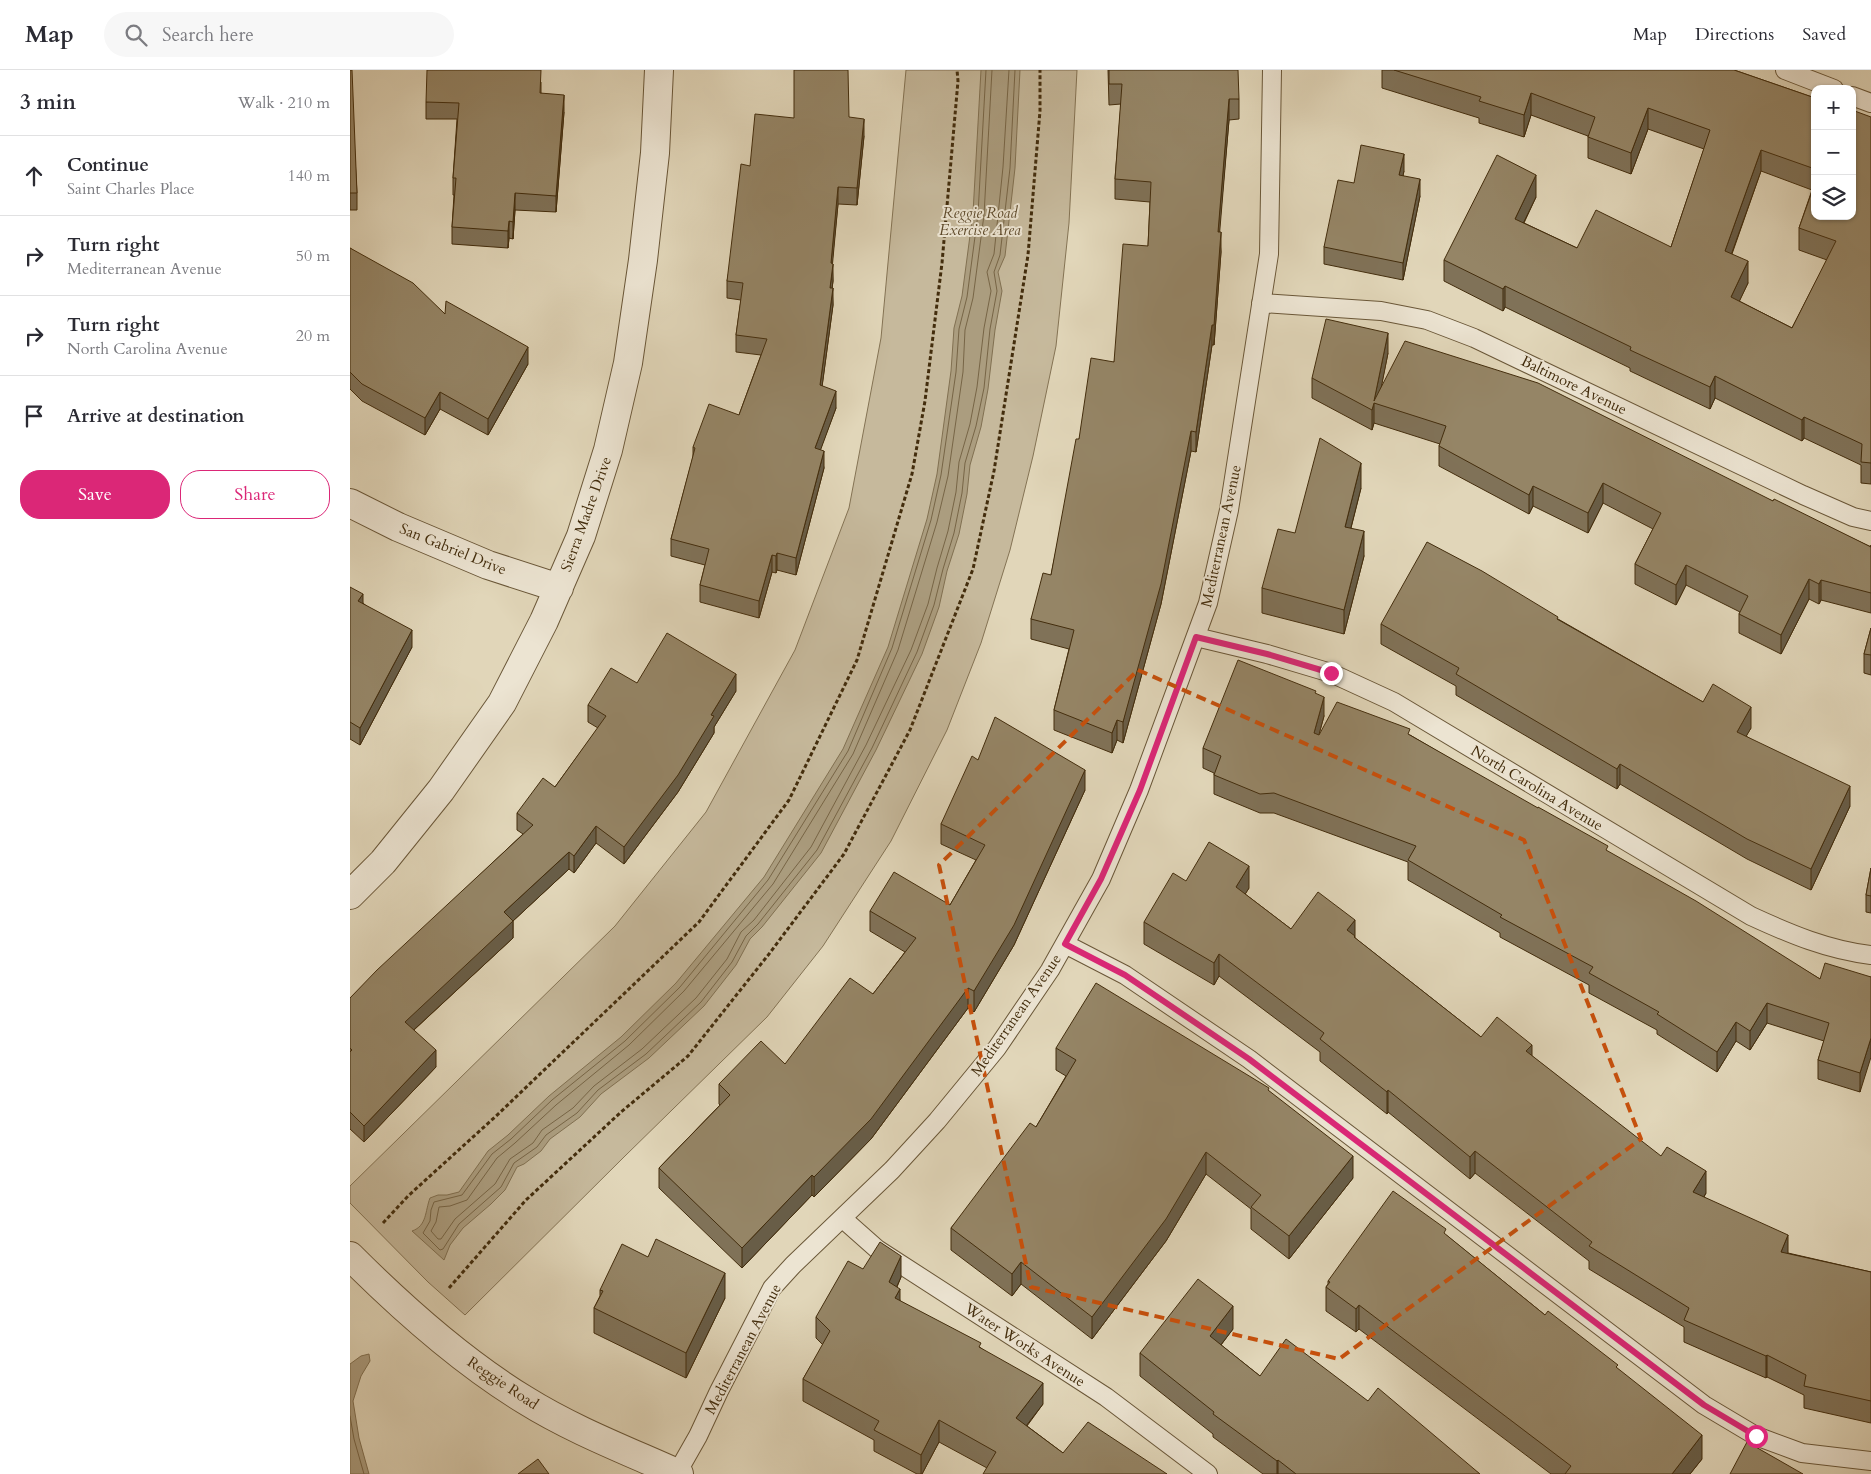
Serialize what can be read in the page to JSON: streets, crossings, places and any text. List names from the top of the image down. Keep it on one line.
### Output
{"streets":{"street":["Sierra Madre Drive","San Gabriel Drive","Reggie Road"],"lane":["Baltimore Avenue","Mediterranean Avenue","North Carolina Avenue","Water Works Avenue"]},"crossings":[["Baltimore Avenue","Mediterranean Avenue"],["Sierra Madre Drive","San Gabriel Drive"],["Mediterranean Avenue","North Carolina Avenue"],["Mediterranean Avenue","Water Works Avenue"],["Mediterranean Avenue","Reggie Road"]],"parks":["Reggie Road Exercise Area"],"page":{"header":"Map","search":"Search here","nav":["Map","Directions","Saved"],"heading":["3 min","Walk · 210 m"],"map_buttons":["+","−"],"list":[["Continue","Saint Charles Place","140 m"],["Turn right","Mediterranean Avenue","50 m"],["Turn right","North Carolina Avenue","20 m"],"Arrive at destination"],"buttons":["Save","Share"]}}
